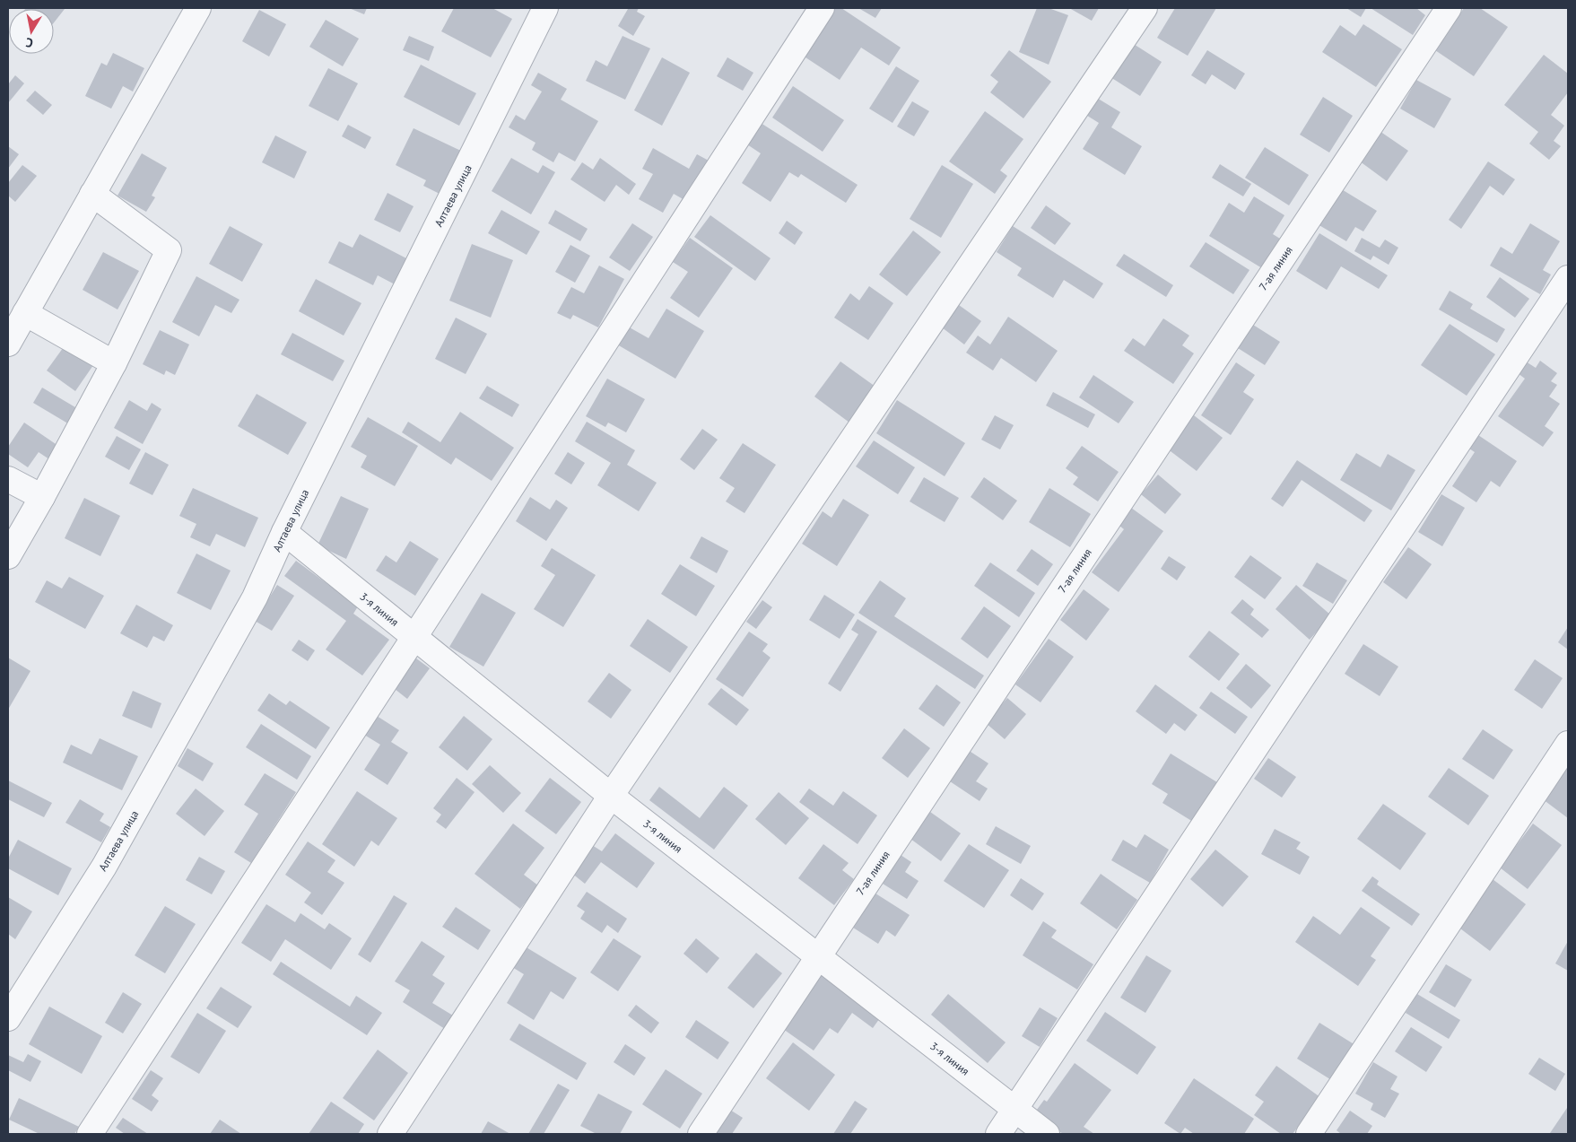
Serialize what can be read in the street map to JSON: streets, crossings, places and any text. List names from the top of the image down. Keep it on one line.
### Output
{"streets":{"street":["Алтаева улица","7-ая линия","3-я линия"]},"crossings":[["Алтаева улица","3-я линия"],["7-ая линия","3-я линия"]],"north":"bottom"}
